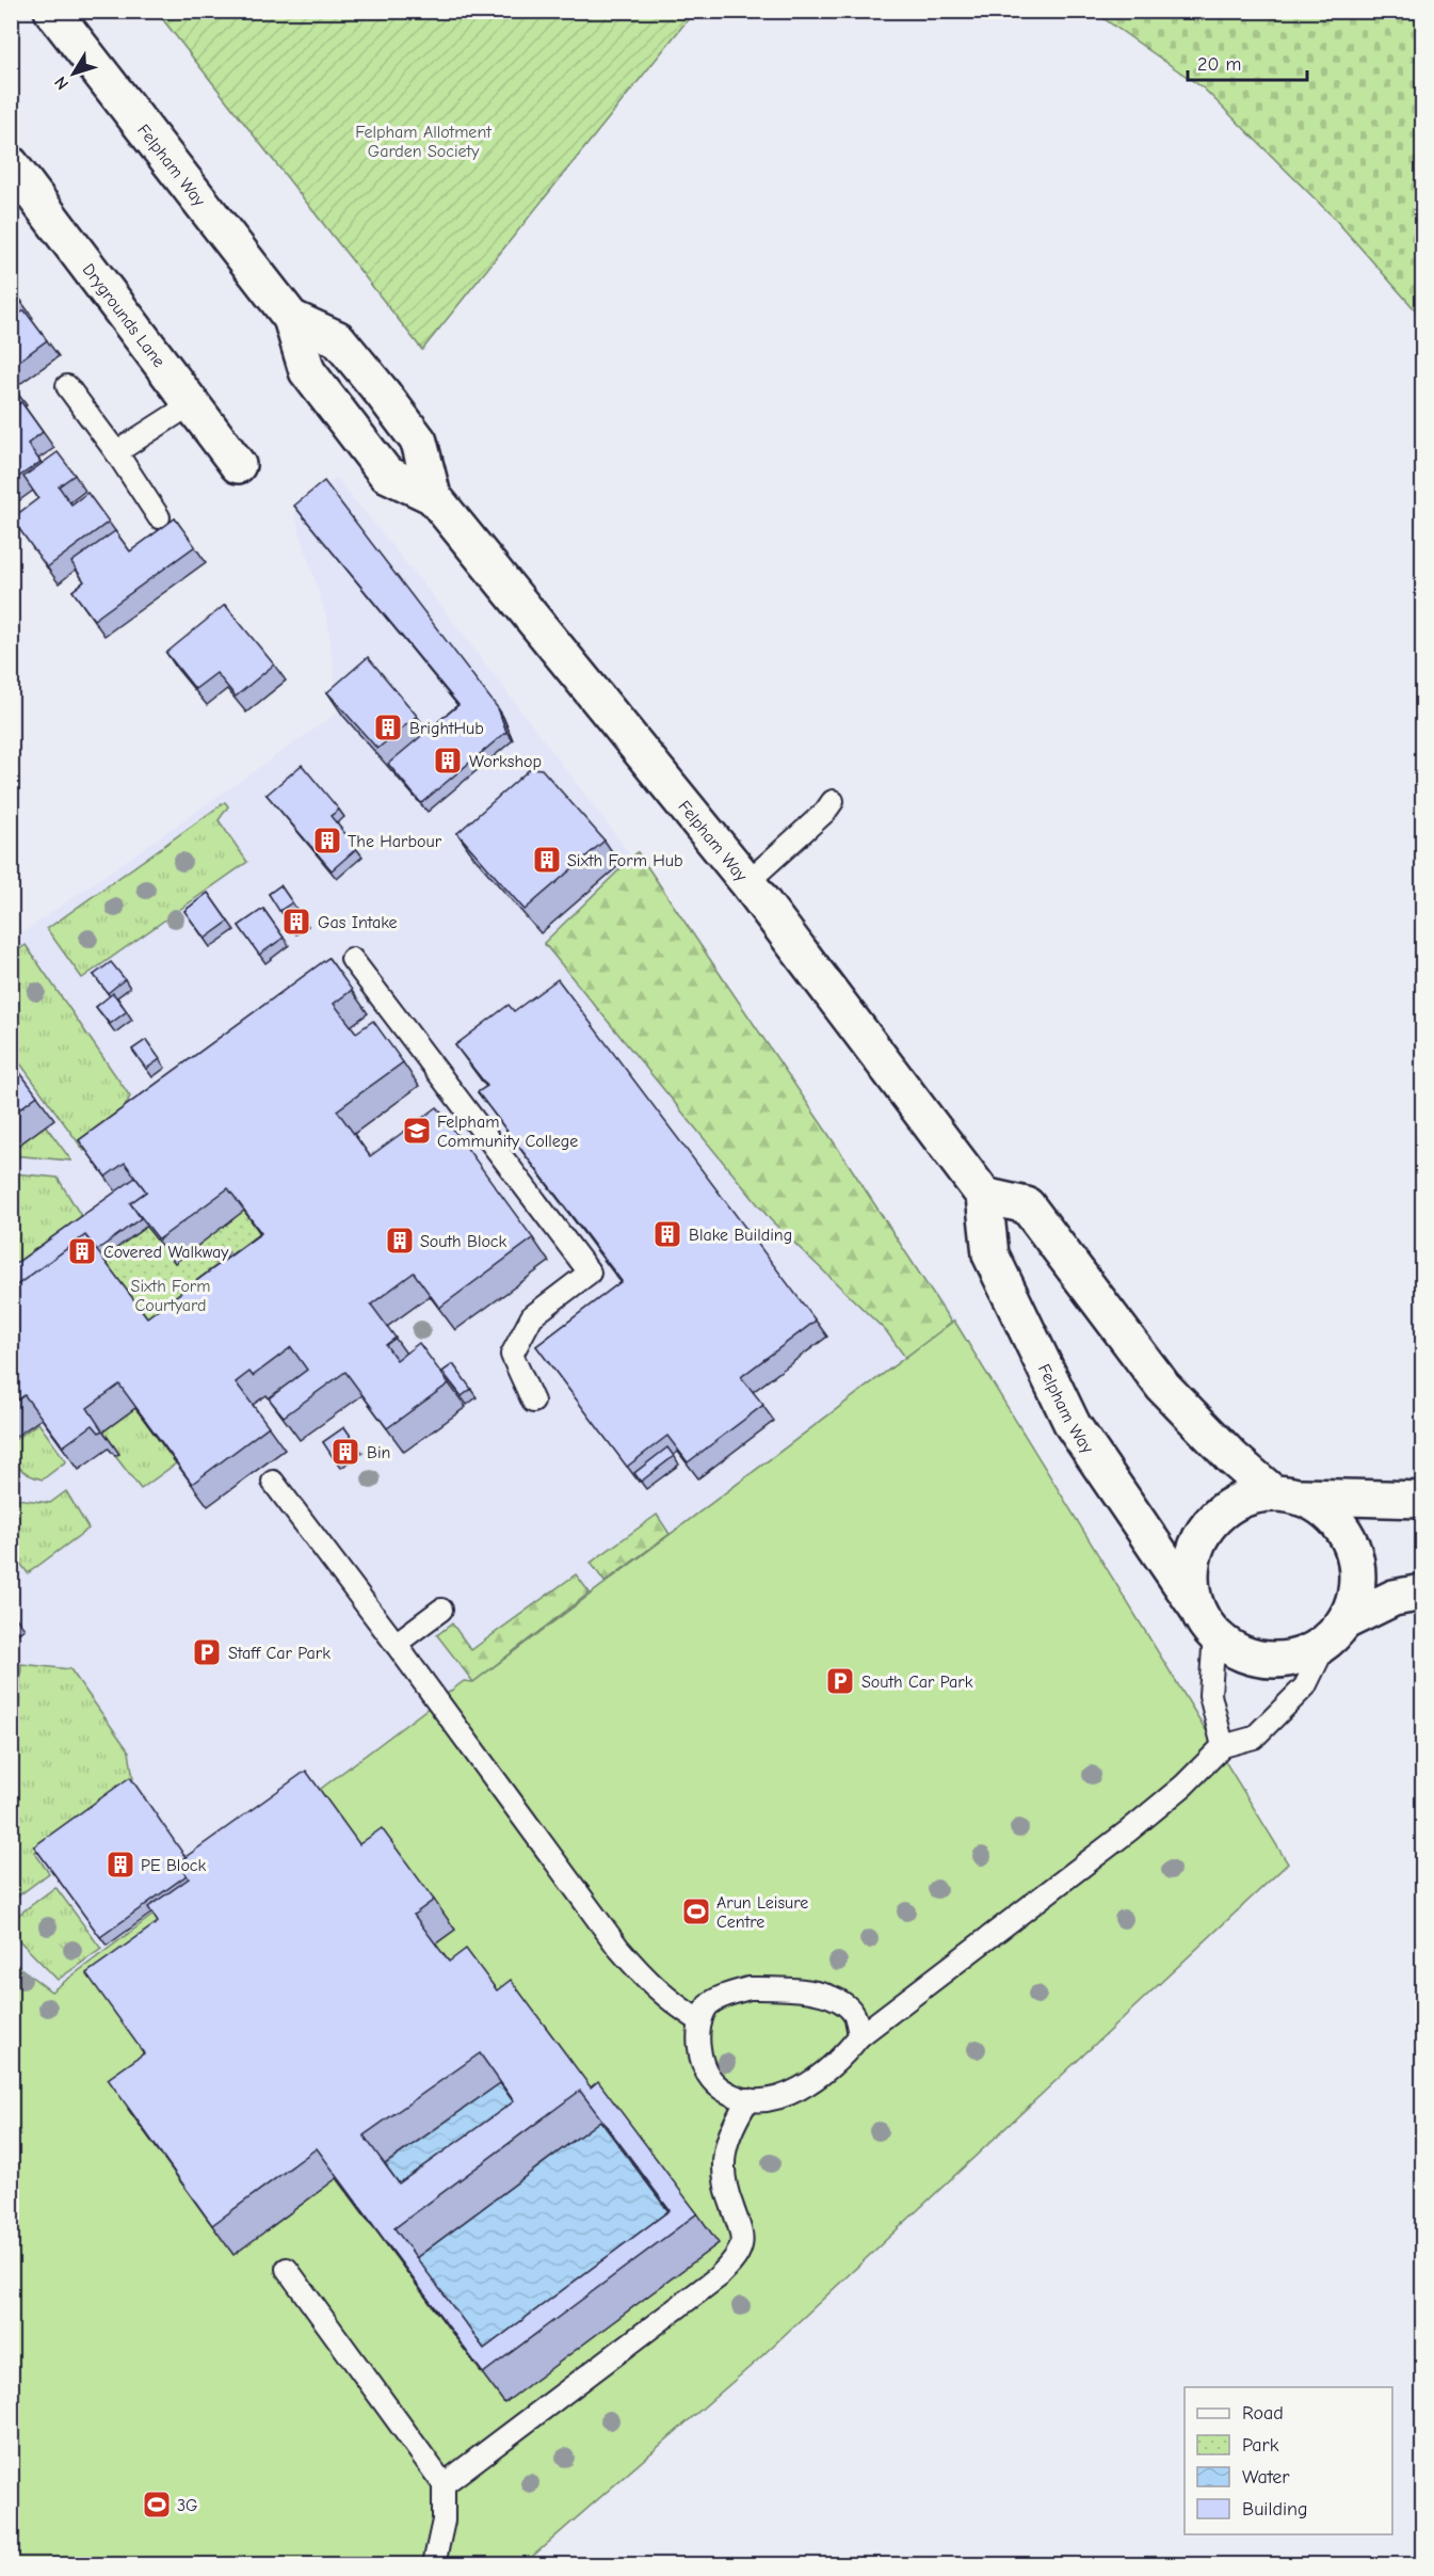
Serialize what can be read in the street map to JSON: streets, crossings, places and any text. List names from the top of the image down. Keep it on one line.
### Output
{"streets":{"main road":["Felpham Way","Drygrounds Lane"]},"parks":["Felpham Allotment Garden Society","Sixth Form Courtyard"],"places":{"building":["BrightHub","Workshop","The Harbour","Sixth Form Hub","Gas Intake","Blake Building","South Block","Covered Walkway","Bin","PE Block"],"school or university":["Felpham Community College"],"parking":["Staff Car Park","South Car Park"],"sports":["Arun Leisure Centre","3G"]},"legend":["Road","Park","Water","Building"],"scale_bar":"20 m","north":"bottom left"}
